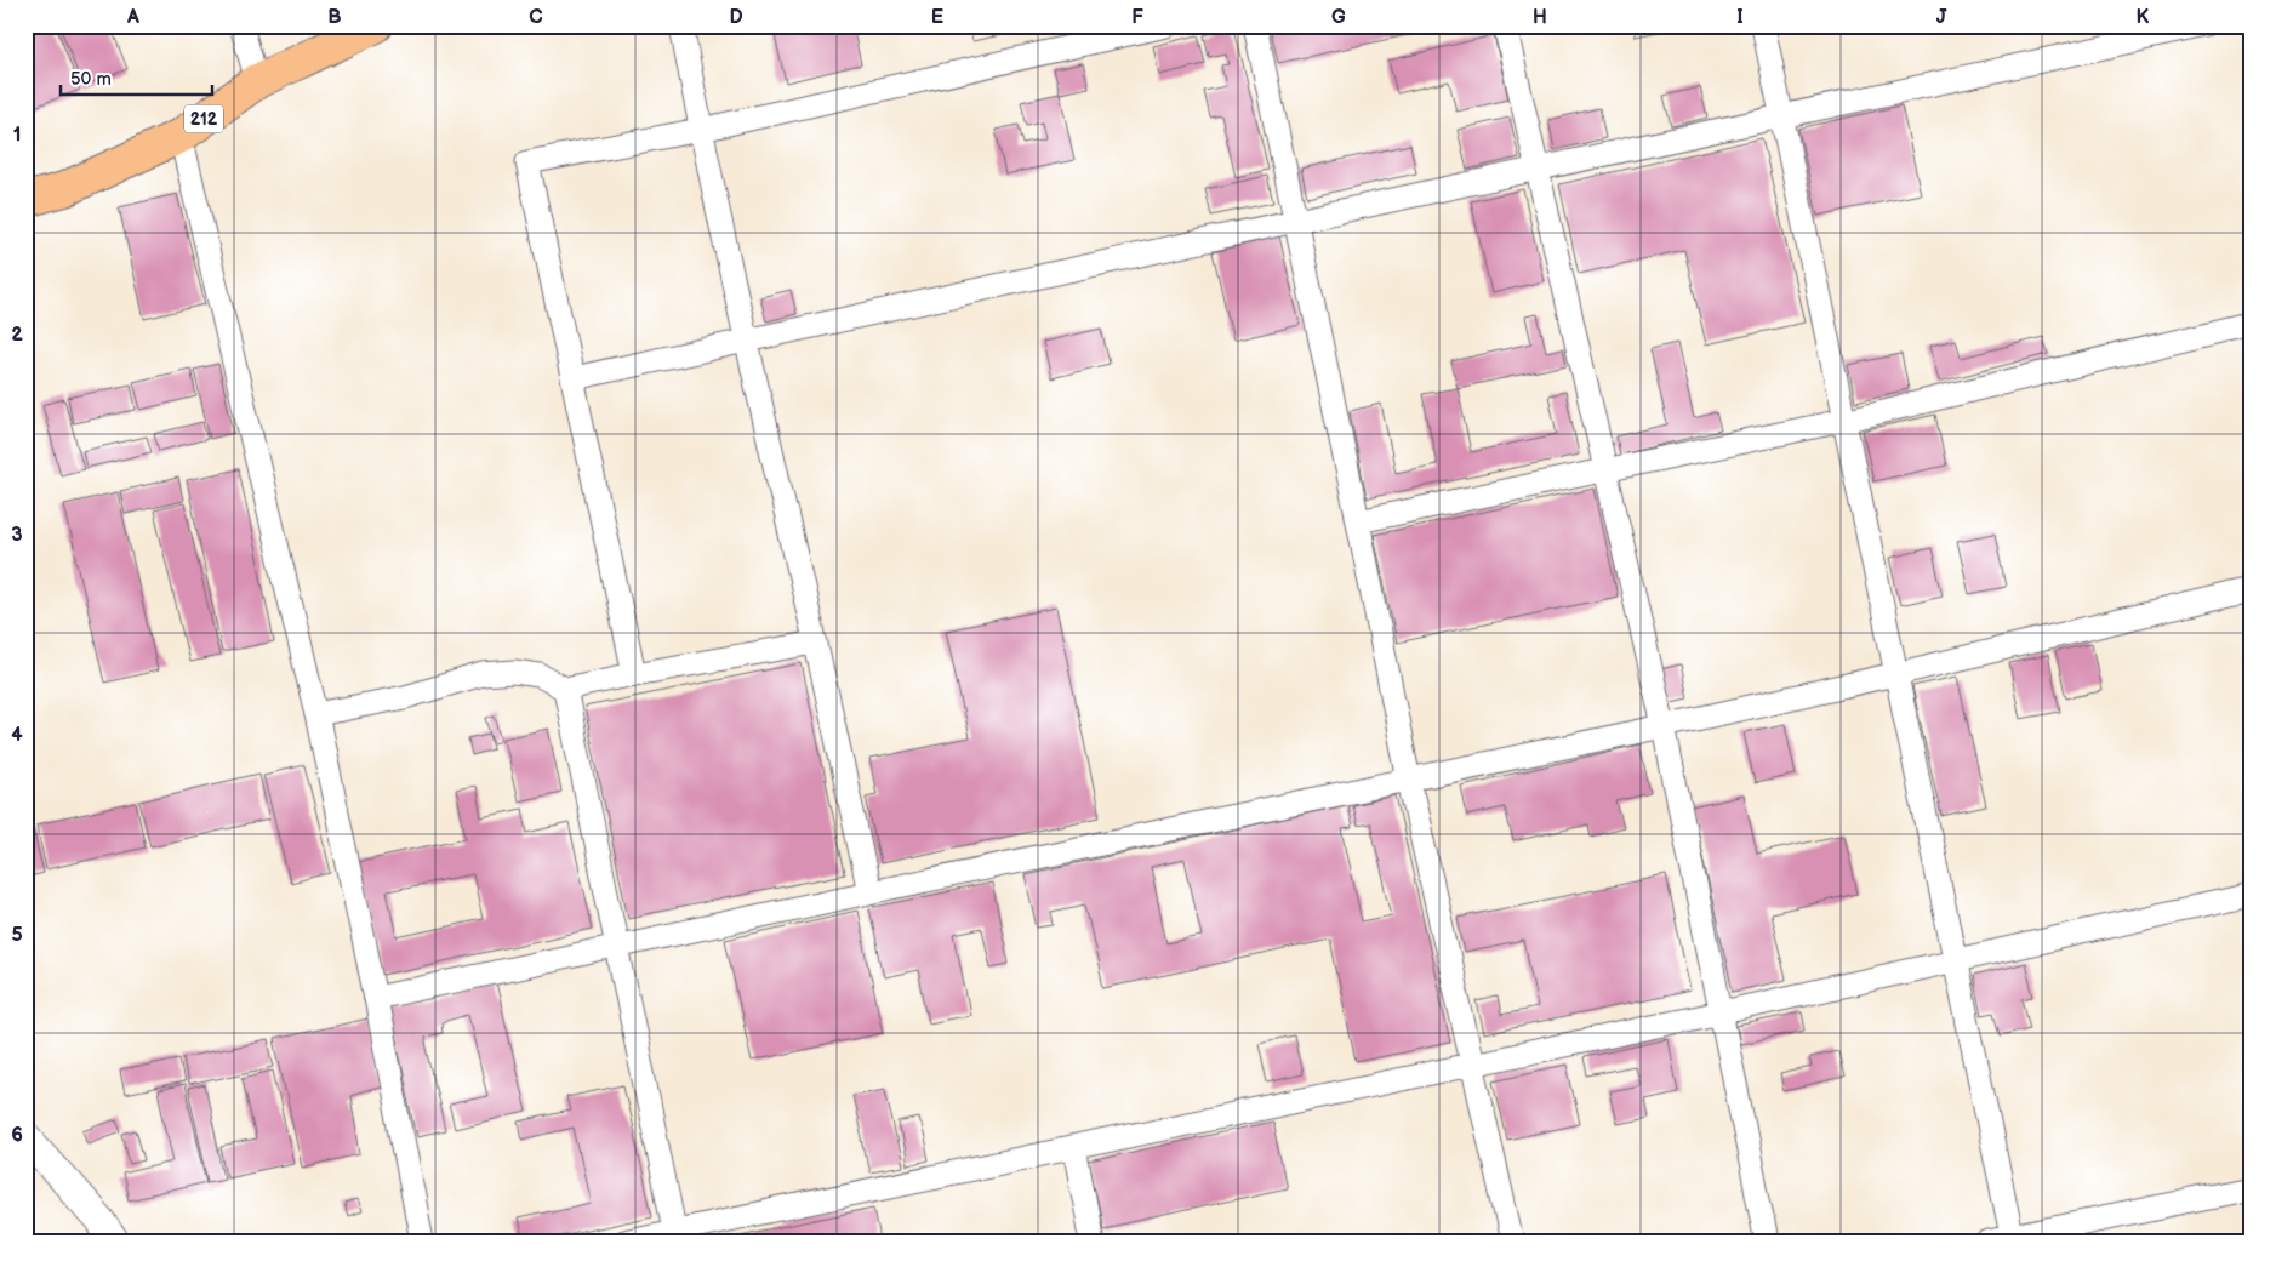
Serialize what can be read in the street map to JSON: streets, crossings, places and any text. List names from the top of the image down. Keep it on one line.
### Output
{"streets":{"main road":["212"]},"scale_bar":"50 m","grid":{"columns":["A","B","C","D","E","F","G","H","I","J","K"],"rows":["1","2","3","4","5","6"]}}
